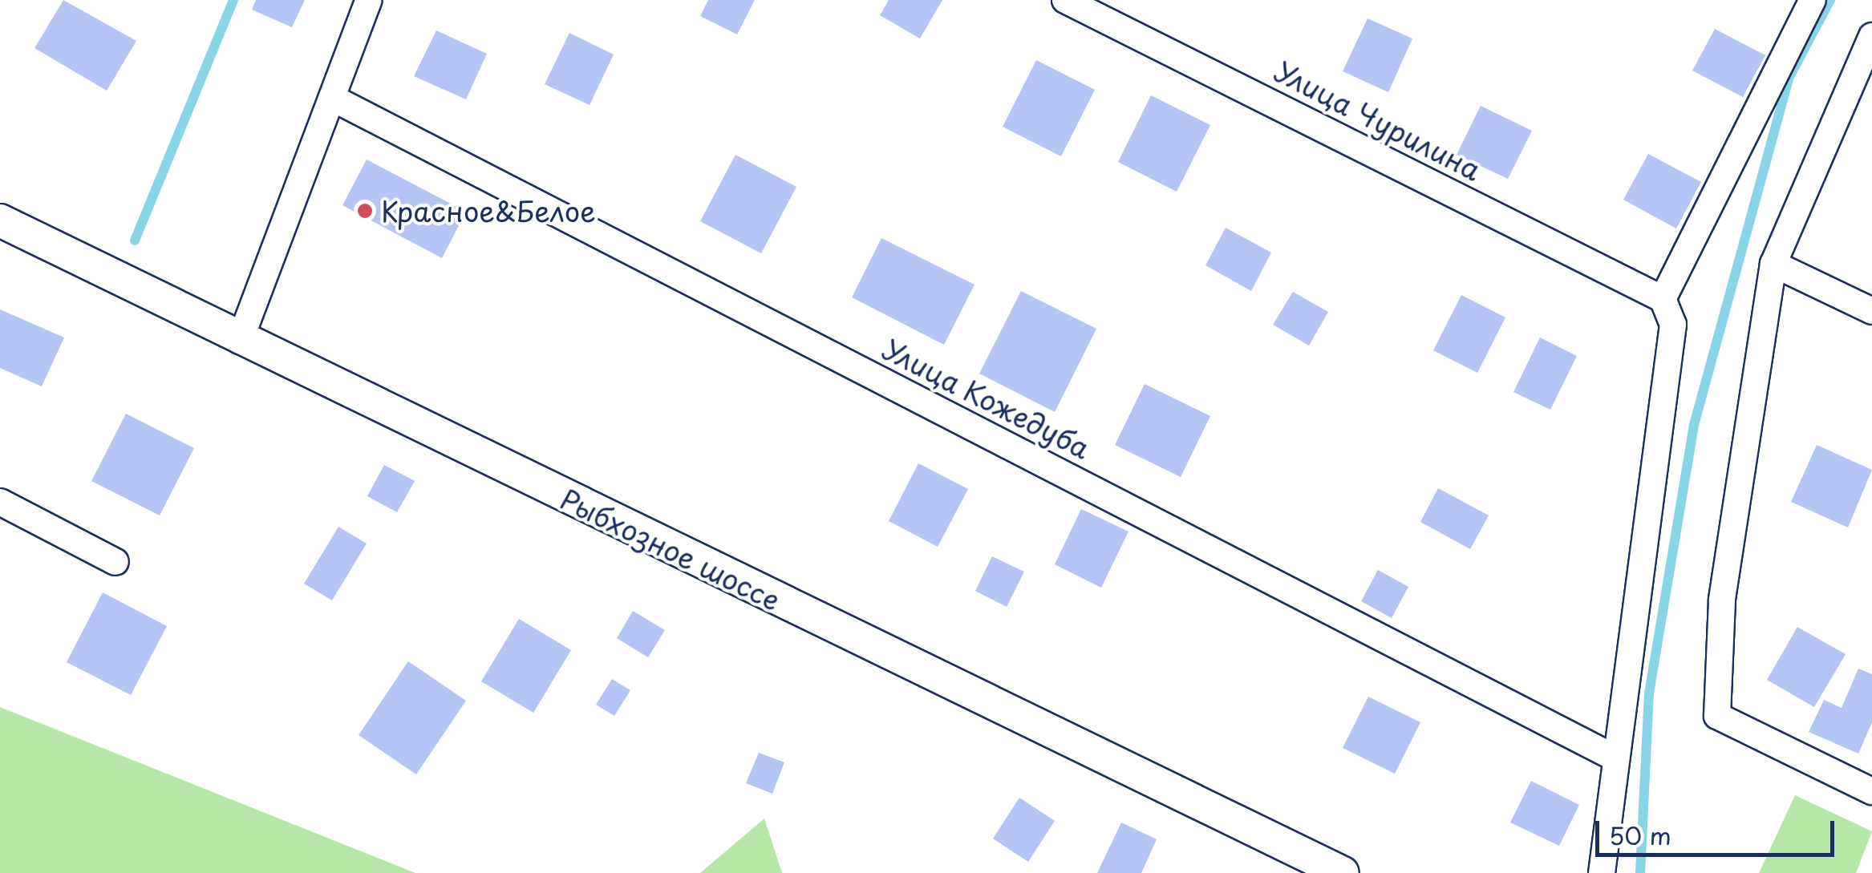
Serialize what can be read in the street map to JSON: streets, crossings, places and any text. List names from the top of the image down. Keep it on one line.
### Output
{"streets":{"street":["Улица Чурилина","Улица Кожедуба","Рыбхозное шоссе"]},"places":["Красное&Белое"],"scale_bar":"50 m"}
